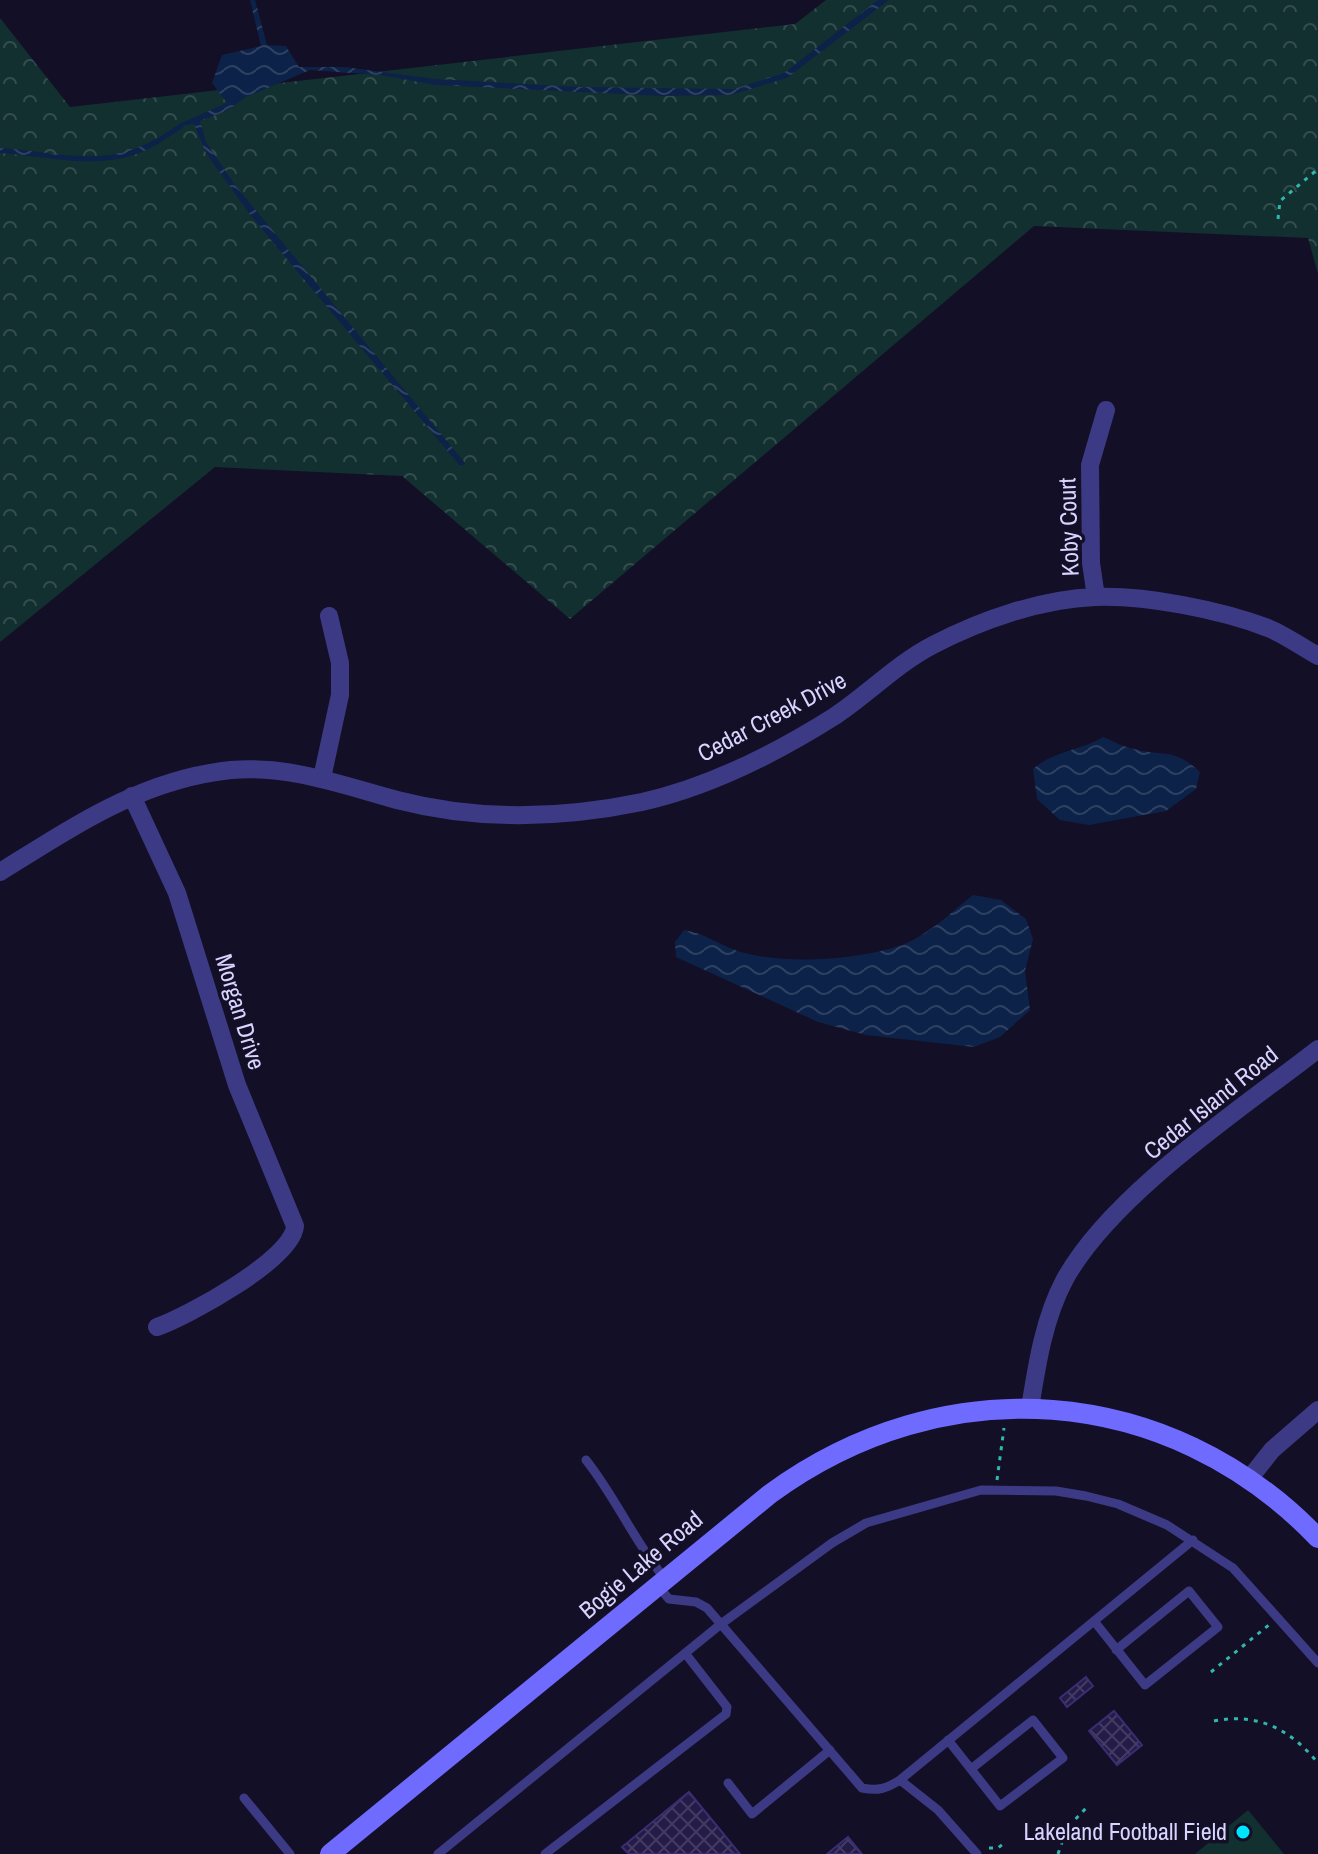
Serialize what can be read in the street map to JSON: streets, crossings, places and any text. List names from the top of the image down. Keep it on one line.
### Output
{"streets":{"main road":["Bogie Lake Road"],"street":["Koby Court","Cedar Creek Drive","Morgan Drive","Cedar Island Road"]},"crossings":[["Koby Court","Cedar Creek Drive"],["Cedar Creek Drive","Morgan Drive"],["Cedar Island Road","Bogie Lake Road"]],"places":["Lakeland Football Field"]}
